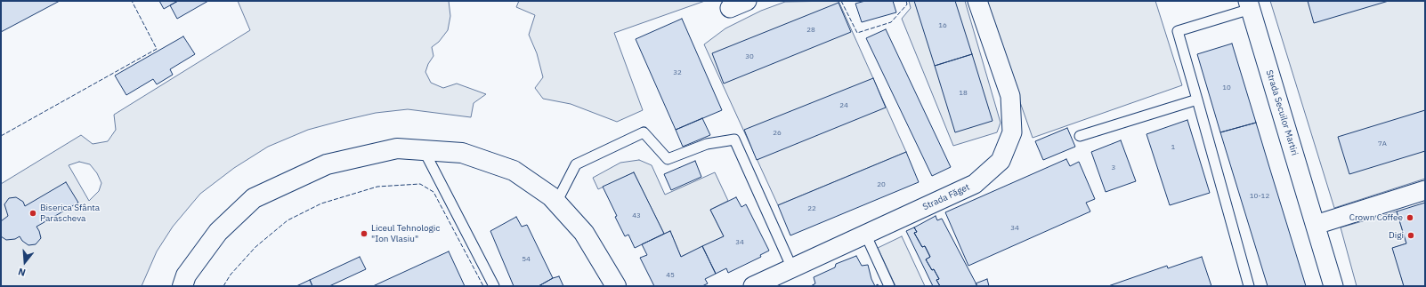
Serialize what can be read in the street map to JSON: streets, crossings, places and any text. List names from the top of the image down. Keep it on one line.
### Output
{"streets":{"street":["Strada Secuilor Martiri","Strada Făget"]},"places":["Biserica Sfânta Parascheva","Crown Coffee","Liceul Tehnologic \"Ion Vlasiu\"","Digi"],"house_numbers":["16","28","30","32","10","18","24","26","7A","1","3","20","10-12","22","43","34","34","54","45"],"north":"bottom"}
